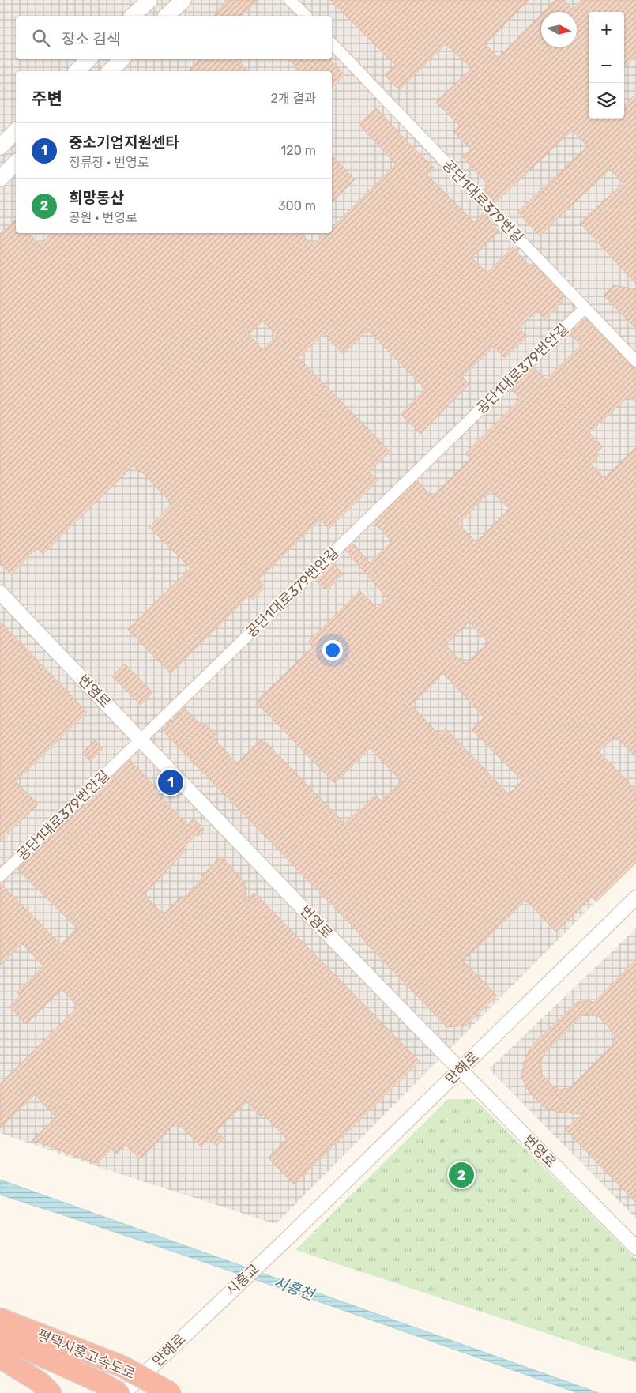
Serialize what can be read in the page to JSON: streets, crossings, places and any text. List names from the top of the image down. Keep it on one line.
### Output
{"streets":{"highway":["평택시흥고속도로"],"street":["공단1대로379번길","공단1대로379번안길","번영로","만해로","시흥교"]},"crossings":[["공단1대로379번길","공단1대로379번안길"],["공단1대로379번안길","번영로"],["번영로","만해로"],["만해로","시흥교"]],"water":["시흥천"],"north":"right","page":{"map_buttons":["+","−"],"search":"장소 검색","heading":["주변","2개 결과"],"list":[{"mark":"1","name":"중소기업지원센타","note":"정류장 · 번영로","value":"120 m"},{"mark":"2","name":"희망동산","note":"공원 · 번영로","value":"300 m"}],"pins":["1","2"]}}
